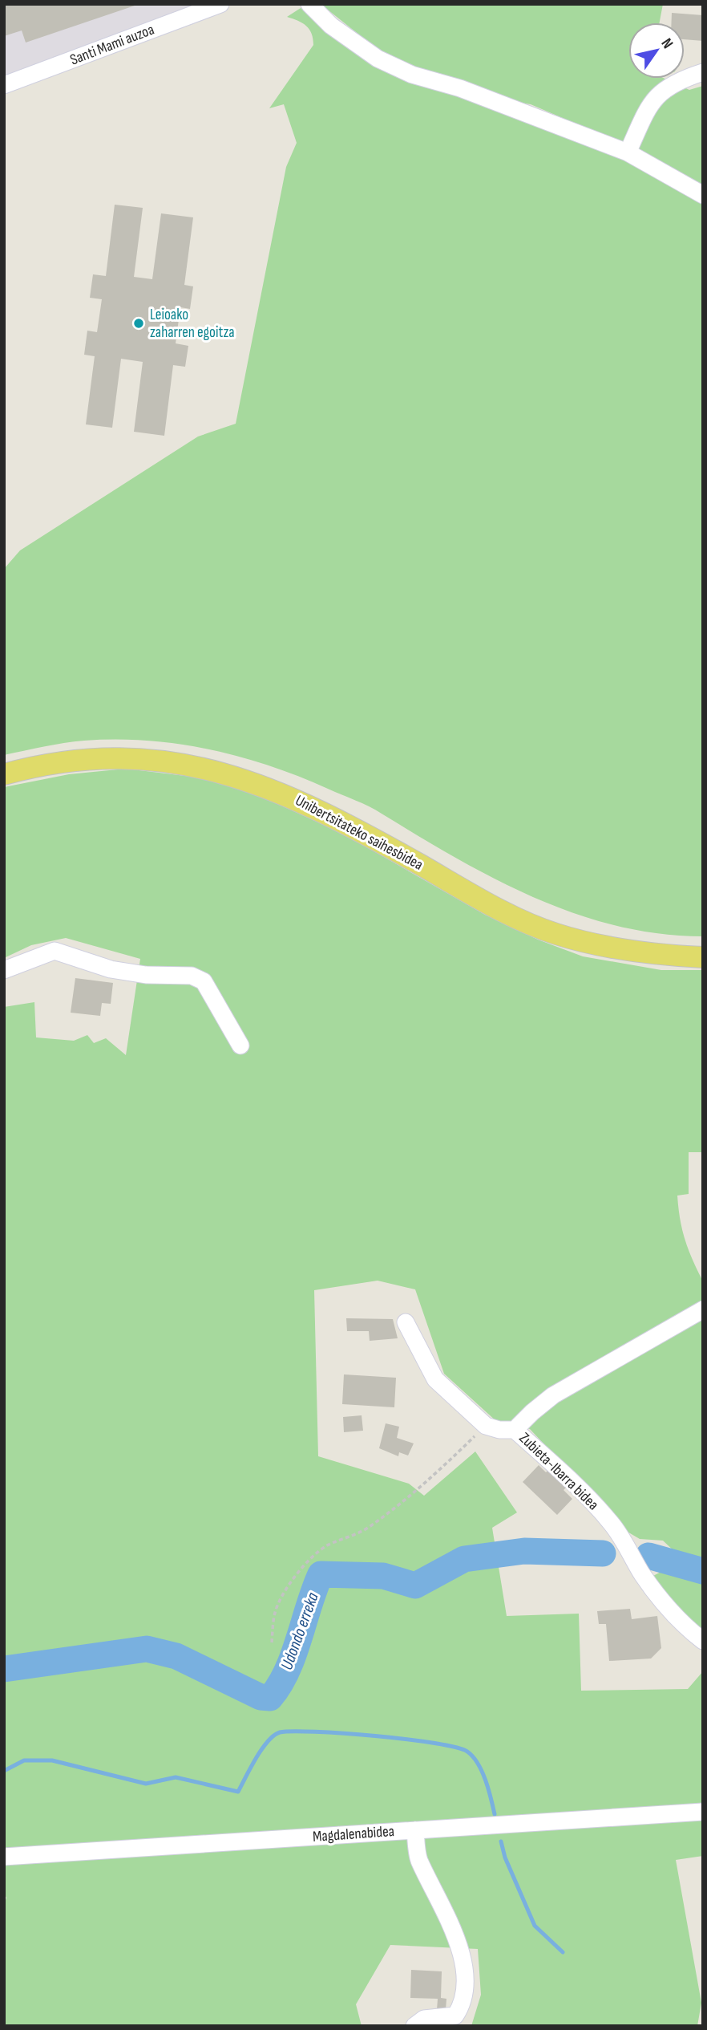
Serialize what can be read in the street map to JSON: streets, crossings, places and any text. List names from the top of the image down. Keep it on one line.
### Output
{"streets":{"main road":["Unibertsitateko saihesbidea"],"street":["Santi Mami auzoa","Zubieta-Ibarra bidea","Magdalenabidea"]},"water":["Udondo erreka"],"places":["Leioako zaharren egoitza"],"north":"top right"}
